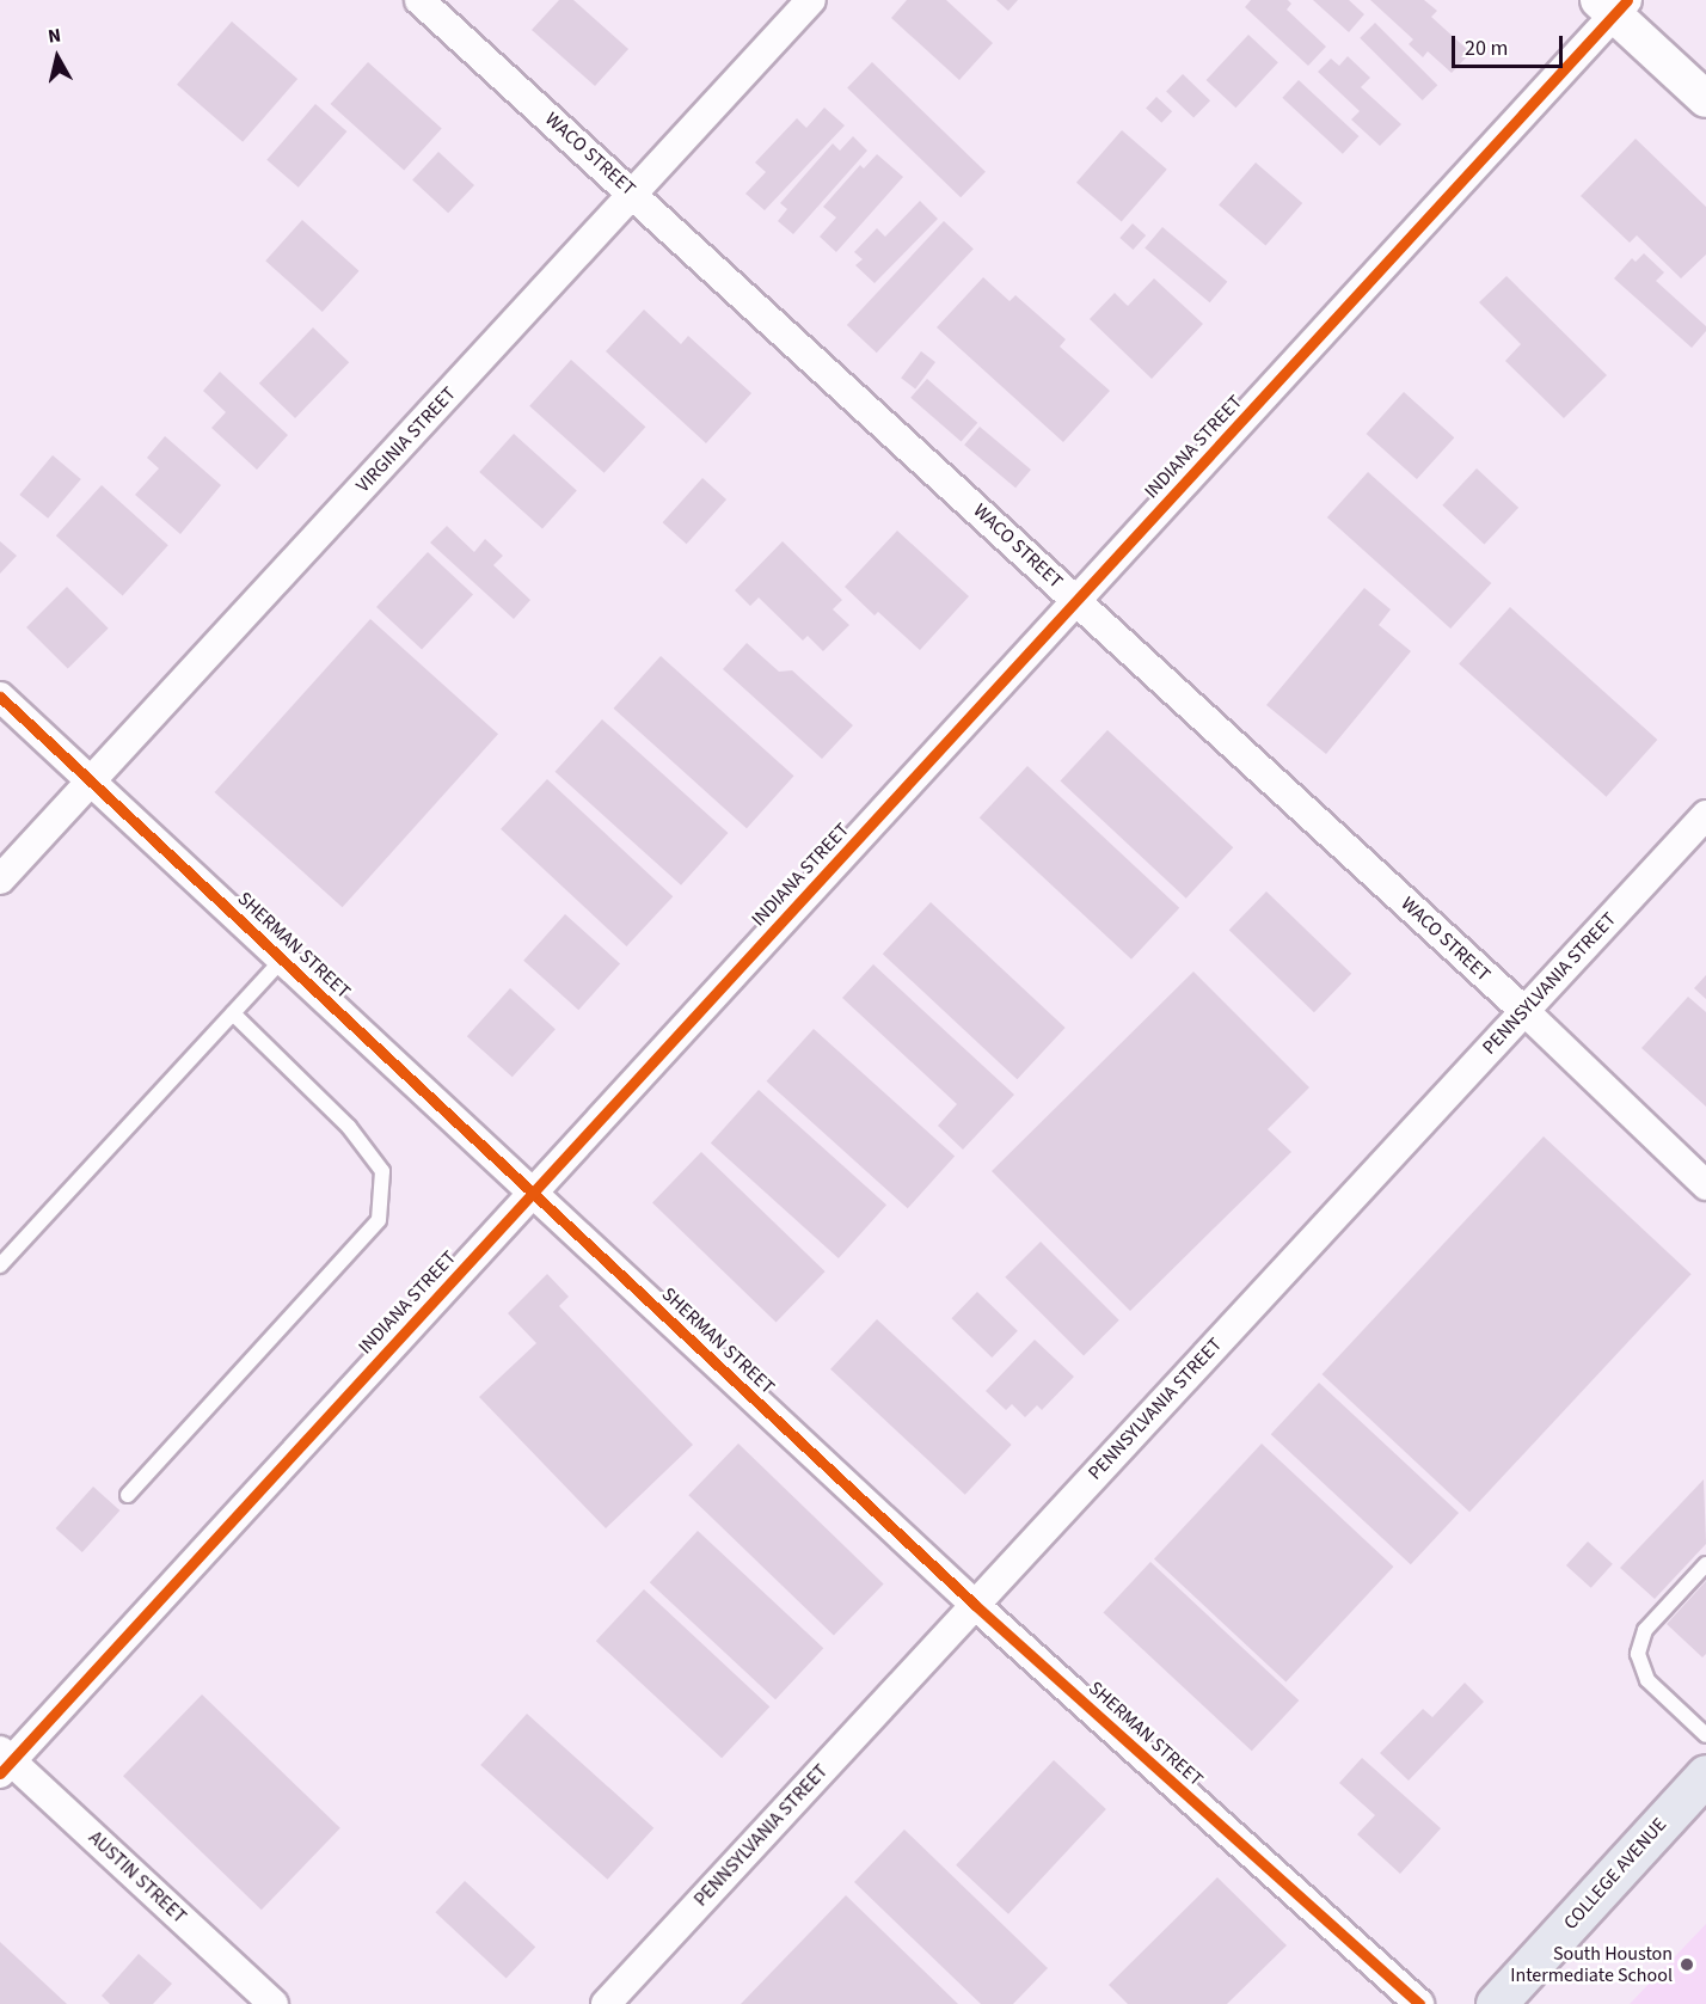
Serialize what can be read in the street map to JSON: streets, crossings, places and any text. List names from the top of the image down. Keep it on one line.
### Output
{"streets":{"main road":["COLLEGE AVENUE"],"street":["WACO STREET","VIRGINIA STREET","INDIANA STREET","SHERMAN STREET","PENNSYLVANIA STREET","AUSTIN STREET"]},"crossings":[["WACO STREET","VIRGINIA STREET"],["WACO STREET","INDIANA STREET"],["WACO STREET","PENNSYLVANIA STREET"],["VIRGINIA STREET","SHERMAN STREET"],["INDIANA STREET","SHERMAN STREET"],["INDIANA STREET","AUSTIN STREET"],["SHERMAN STREET","PENNSYLVANIA STREET"]],"places":["South Houston Intermediate School"],"scale_bar":"20 m","north":"top"}
